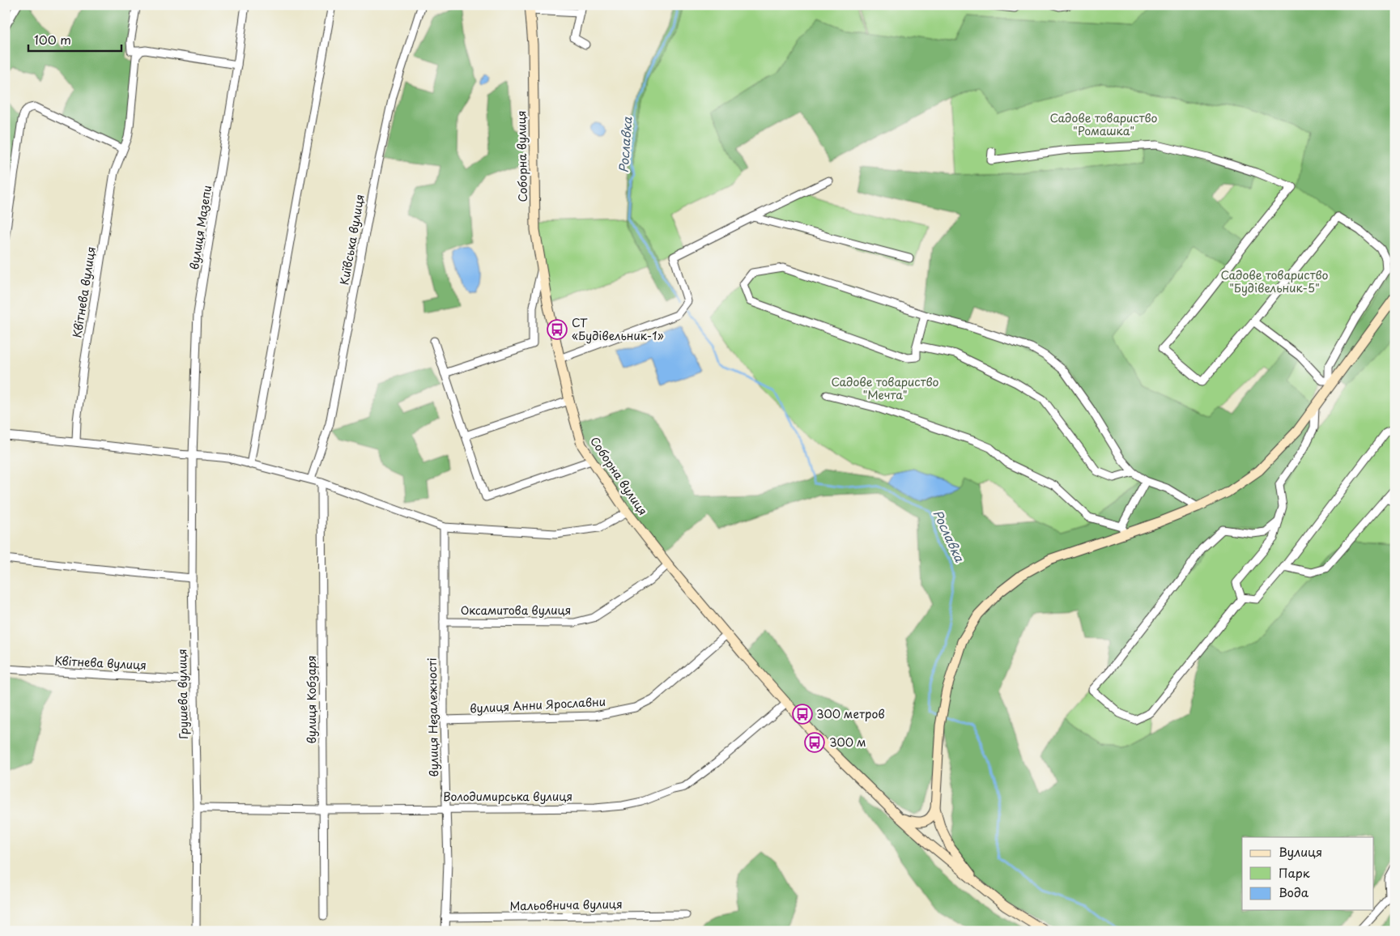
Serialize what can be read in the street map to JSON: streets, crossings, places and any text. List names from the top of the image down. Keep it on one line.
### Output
{"streets":{"street":["Соборна вулиця","вулиця Мазепи","Київська вулиця","Квітнева вулиця","Оксамитова вулиця","Грушева вулиця","вулиця Кобзаря","вулиця Анни Ярославни","вулиця Незалежності","Володимирська вулиця","Мальовнича вулиця"]},"crossings":[["Соборна вулиця","Оксамитова вулиця"],["Соборна вулиця","вулиця Анни Ярославни"],["Соборна вулиця","Володимирська вулиця"],["вулиця Мазепи","Грушева вулиця"],["Квітнева вулиця","Грушева вулиця"],["Оксамитова вулиця","вулиця Незалежності"],["Грушева вулиця","Володимирська вулиця"],["вулиця Кобзаря","Володимирська вулиця"],["вулиця Анни Ярославни","вулиця Незалежності"],["вулиця Незалежності","Володимирська вулиця"],["вулиця Незалежності","Мальовнича вулиця"]],"water":["Рославка"],"parks":["Садове товариство \"Ромашка\"","Садове товариство \"Будівельник-5\"","Садове товариство \"Мечта\""],"places":{"bus stop":["СТ «Будівельник-1»","300 метров","300 м"]},"legend":["Вулиця","Парк","Вода"],"scale_bar":"100 m"}
